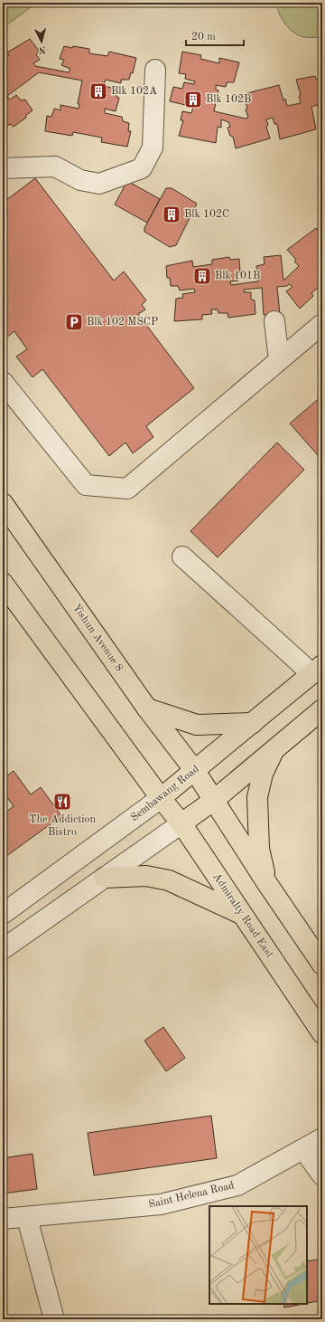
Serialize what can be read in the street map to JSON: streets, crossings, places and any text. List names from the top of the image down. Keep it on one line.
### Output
{"streets":{"main road":["Yishun Avenue 8","Sembawang Road","Admiralty Road East"],"street":["Saint Helena Road"]},"crossings":[["Yishun Avenue 8","Sembawang Road"],["Sembawang Road","Admiralty Road East"]],"places":{"building":["Blk 102A","Blk 102B","Blk 102C","Blk 101B"],"parking":["Blk 102 MSCP"],"restaurant":["The Addiction Bistro"]},"scale_bar":"20 m","north":"bottom"}
